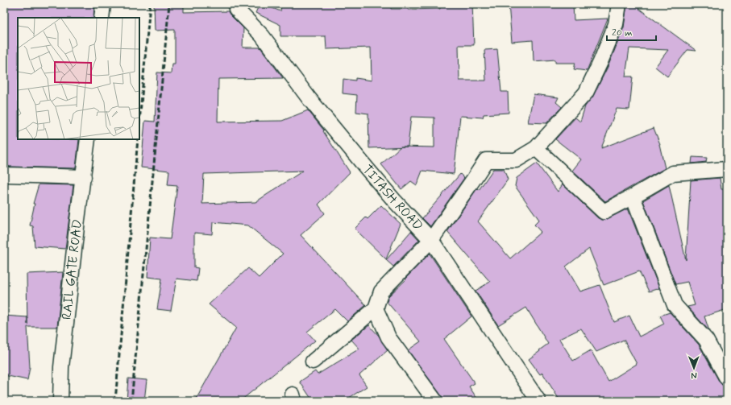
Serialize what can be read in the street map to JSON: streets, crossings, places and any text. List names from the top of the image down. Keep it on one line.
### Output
{"streets":{"street":["TITASH ROAD","RAIL GATE ROAD"]},"scale_bar":"20 m","north":"bottom"}
